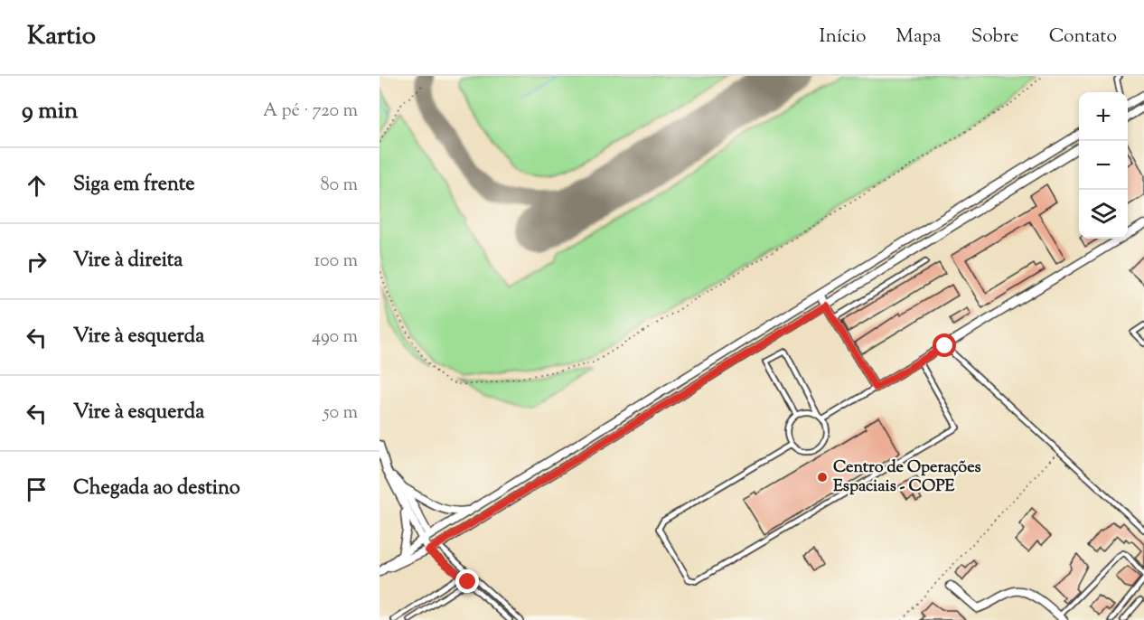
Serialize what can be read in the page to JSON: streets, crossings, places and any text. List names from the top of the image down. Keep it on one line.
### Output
{"places":["Centro de Operações Espaciais - COPE"],"page":{"header":"Kartio","nav":["Início","Mapa","Sobre","Contato"],"heading":["9 min","A pé · 720 m"],"map_buttons":["+","−"],"list":[["Siga em frente","80 m"],["Vire à direita","100 m"],["Vire à esquerda","490 m"],["Vire à esquerda","50 m"],"Chegada ao destino"]}}
